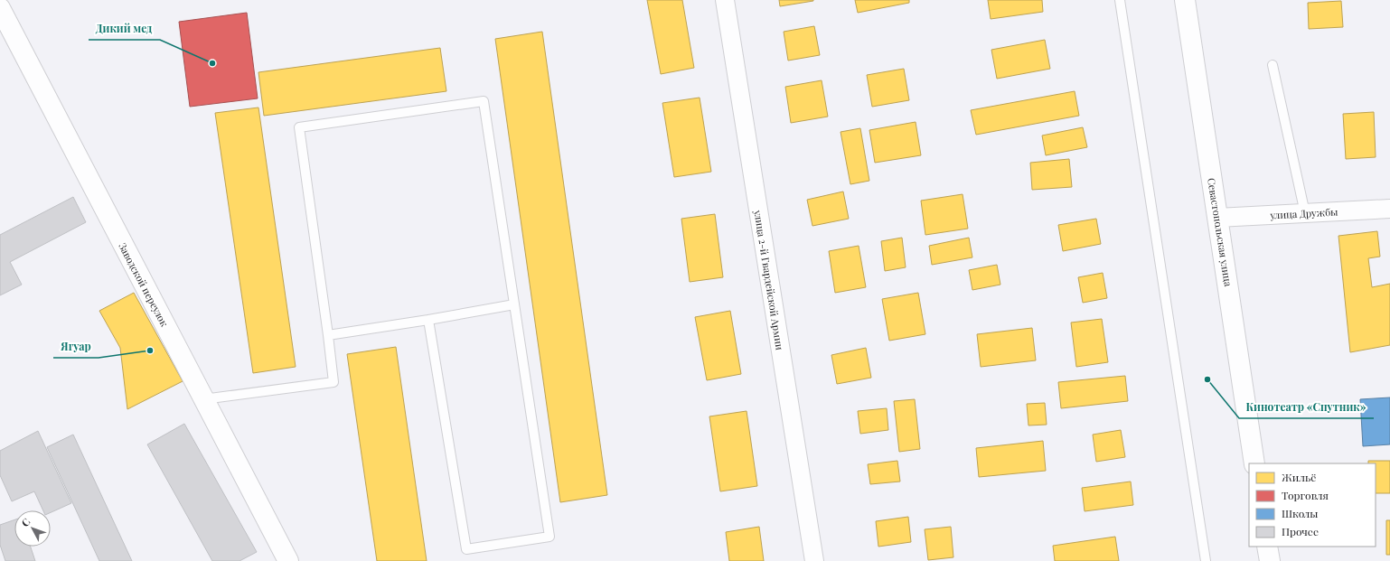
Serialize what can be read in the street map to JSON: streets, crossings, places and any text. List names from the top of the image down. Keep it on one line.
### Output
{"streets":{"street":["улица Дружбы","Севастопольская улица","улица 2-й Гвардейской Армии","Заводской переулок"]},"crossings":[["улица Дружбы","Севастопольская улица"]],"places":["Дикий мед","Ягуар","Кинотеатр «Спутник»"],"legend":["Жильё","Торговля","Школы","Прочее"],"north":"top left"}
